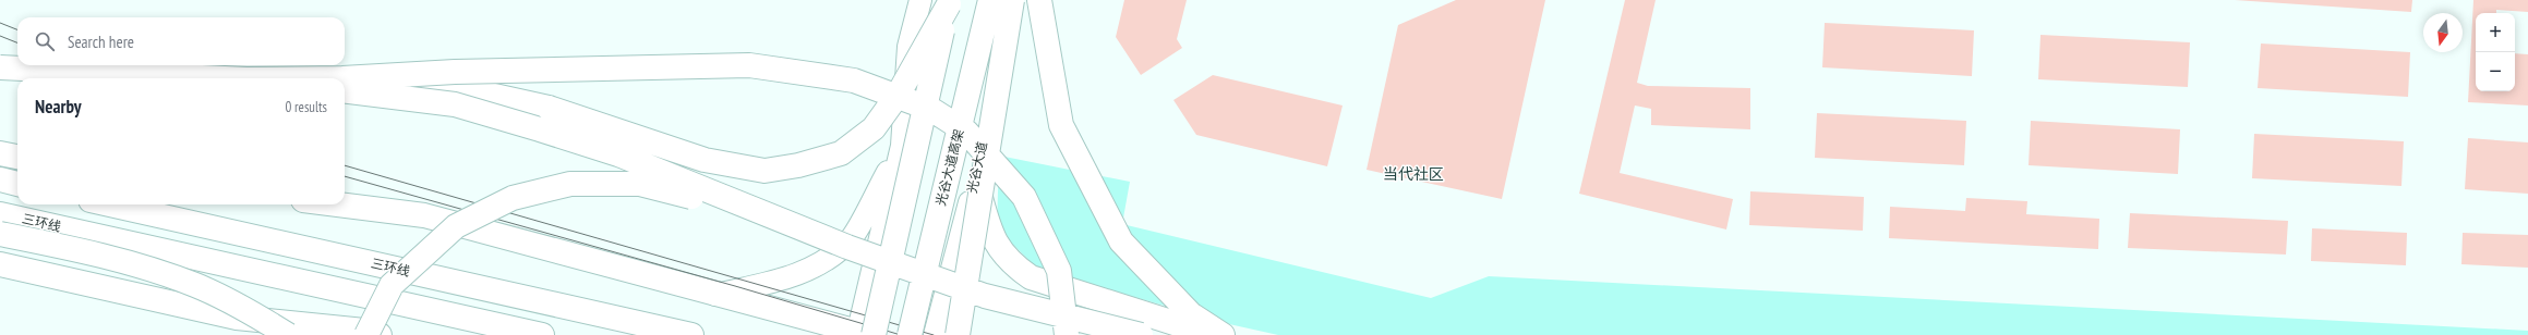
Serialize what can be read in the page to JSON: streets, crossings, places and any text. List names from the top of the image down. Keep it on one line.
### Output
{"streets":{"highway":["光谷大道高架","三环线"],"main road":["光谷大道"]},"districts":["当代社区"],"north":"bottom","page":{"map_buttons":["+","−"],"search":"Search here","heading":["Nearby","0 results"]}}
